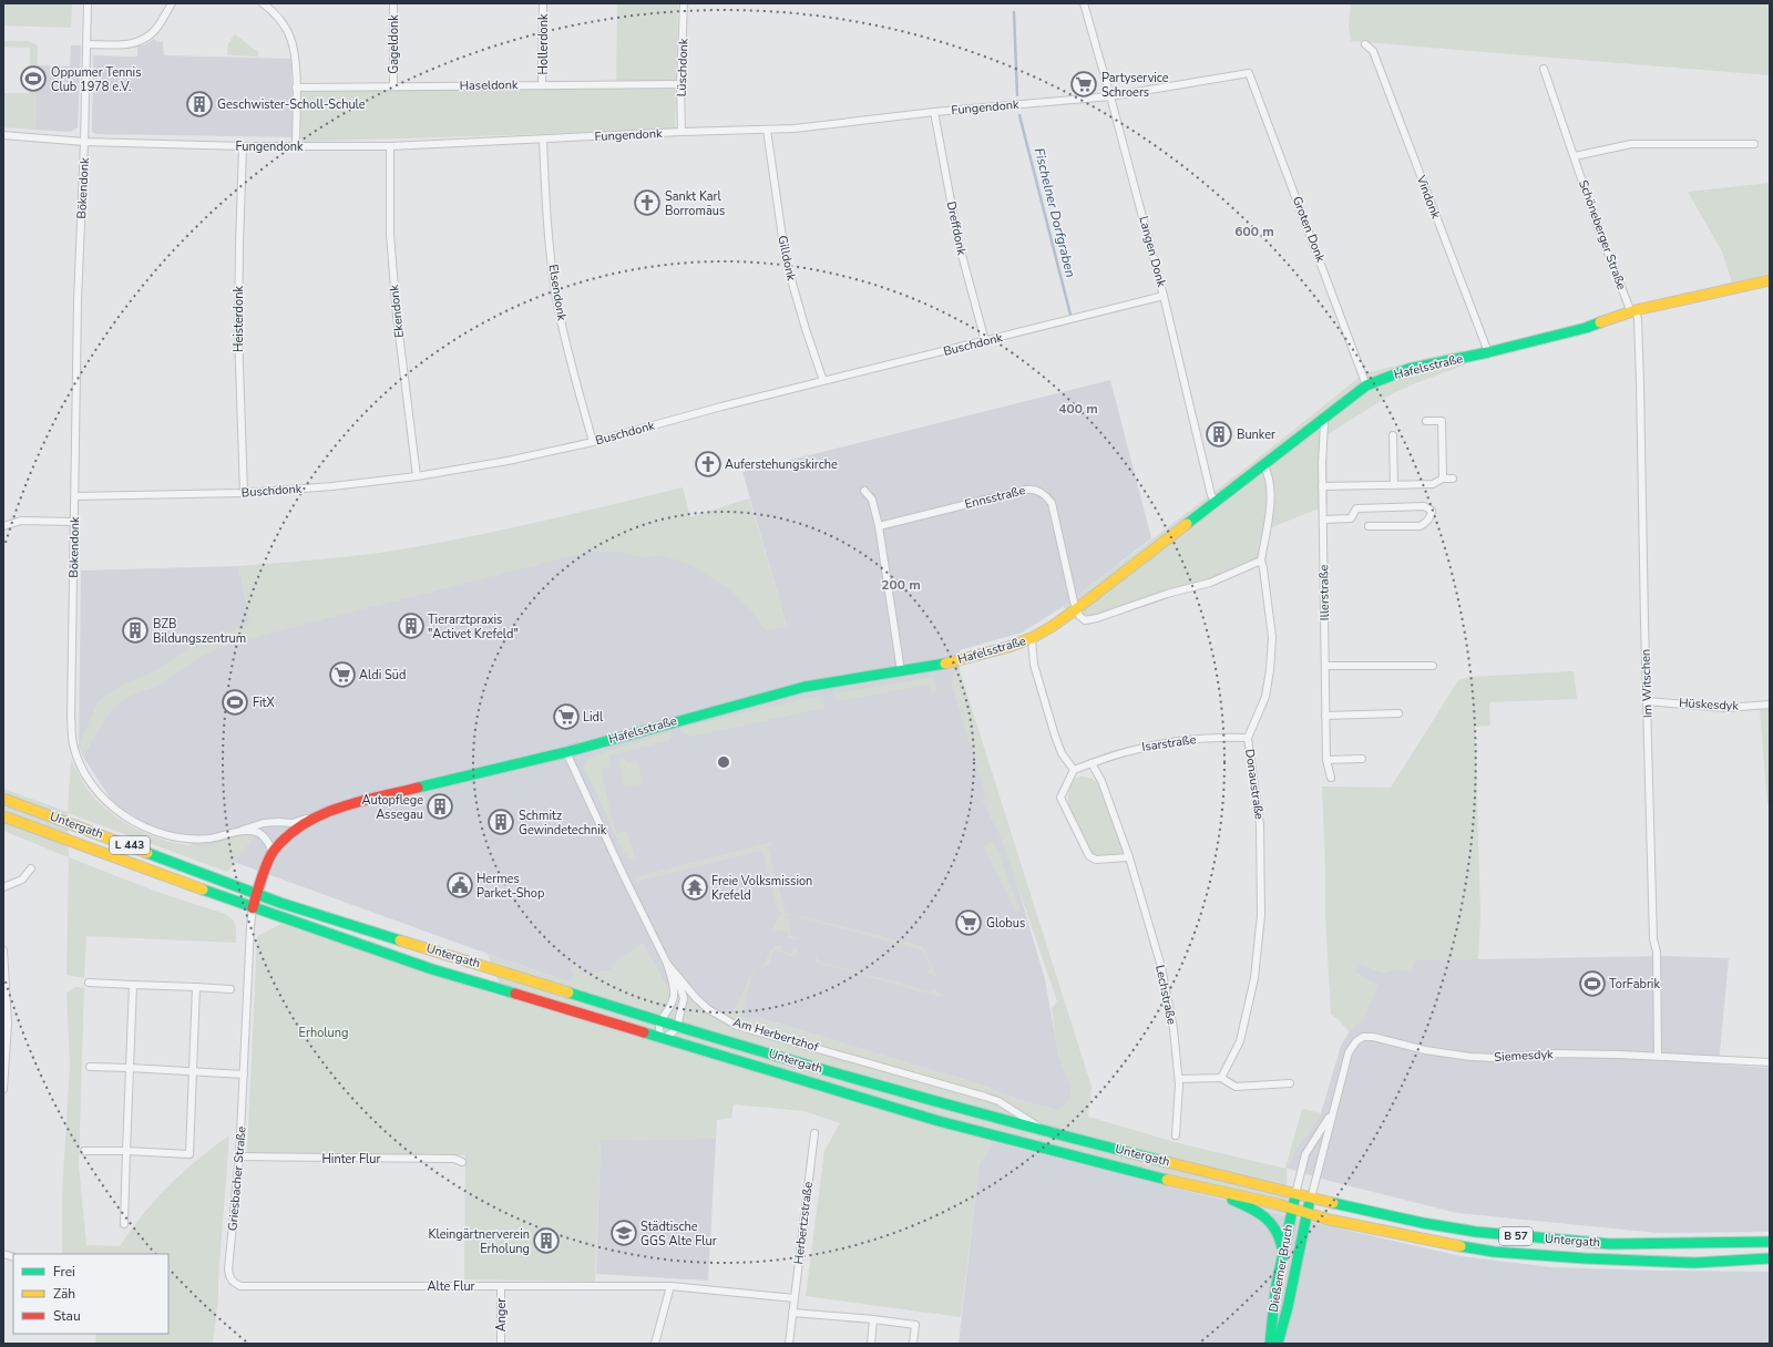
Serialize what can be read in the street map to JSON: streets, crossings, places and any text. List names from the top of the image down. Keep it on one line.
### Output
{"streets":{"main road":["Hafelsstraße","Untergath","L 443","B 57","Dießemer Bruch"],"street":["Gageldonk","Hollerdonk","Lüschdonk","Haseldonk","Fungendonk","Bökendonk","Vindonk","Dreffdonk","Groten Donk","Schöneberger Straße","Langen Donk","Gilldonk","Elsendonk","Ekendonk","Heisterdonk","Buschdonk","Ennsstraße","Illerstraße","Im Witschen","Hüskesdyk","Isarstraße","Donaustraße","Lechstraße","Am Herbertzhof","Siemesdyk","Hinter Flur","Griesbacher Straße","Herbertzstraße","Alte Flur","Anger"]},"crossings":[["Gageldonk","Haseldonk"],["Hollerdonk","Haseldonk"],["Lüschdonk","Haseldonk"],["Lüschdonk","Fungendonk"],["Fungendonk","Bökendonk"],["Fungendonk","Dreffdonk"],["Fungendonk","Groten Donk"],["Fungendonk","Langen Donk"],["Fungendonk","Gilldonk"],["Fungendonk","Elsendonk"],["Fungendonk","Ekendonk"],["Fungendonk","Heisterdonk"],["Bökendonk","Buschdonk"],["Bökendonk","Hafelsstraße"],["Vindonk","Hafelsstraße"],["Dreffdonk","Buschdonk"],["Groten Donk","Hafelsstraße"],["Schöneberger Straße","Hafelsstraße"],["Schöneberger Straße","Im Witschen"],["Langen Donk","Buschdonk"],["Langen Donk","Hafelsstraße"],["Gilldonk","Buschdonk"],["Elsendonk","Buschdonk"],["Ekendonk","Buschdonk"],["Heisterdonk","Buschdonk"],["Hafelsstraße","Ennsstraße"],["Hafelsstraße","Illerstraße"],["Hafelsstraße","Im Witschen"],["Hafelsstraße","Donaustraße"],["Hafelsstraße","Untergath"],["Hafelsstraße","Am Herbertzhof"],["Hafelsstraße","Griesbacher Straße"],["Im Witschen","Hüskesdyk"],["Im Witschen","Siemesdyk"],["Isarstraße","Donaustraße"],["Isarstraße","Lechstraße"],["Untergath","Am Herbertzhof"],["Untergath","Siemesdyk"],["Untergath","Griesbacher Straße"],["Untergath","Dießemer Bruch"],["Siemesdyk","Dießemer Bruch"],["Hinter Flur","Griesbacher Straße"],["Griesbacher Straße","Alte Flur"],["Herbertzstraße","Alte Flur"],["Alte Flur","Anger"]],"water":["Fischelner Dorfgraben"],"parks":["Erholung"],"places":{"sports":["Oppumer Tennis Club 1978 e.V.","FitX","TorFabrik"],"supermarket":["Partyservice Schroers","Aldi Süd","Lidl","Globus"],"building":["Geschwister-Scholl-Schule","Bunker","Tierarztpraxis \"Activet Krefeld\"","BZB Bildungszentrum","Autopflege Assegau","Schmitz Gewindetechnik","Kleingärtnerverein Erholung"],"church":["Sankt Karl Borromäus","Auferstehungskirche"],"public building":["Hermes Parket-Shop"],"temple":["Freie Volksmission Krefeld"],"school or university":["Städtische GGS Alte Flur"]},"legend":["Frei","Zäh","Stau"],"rings":["600 m","400 m","200 m"]}
